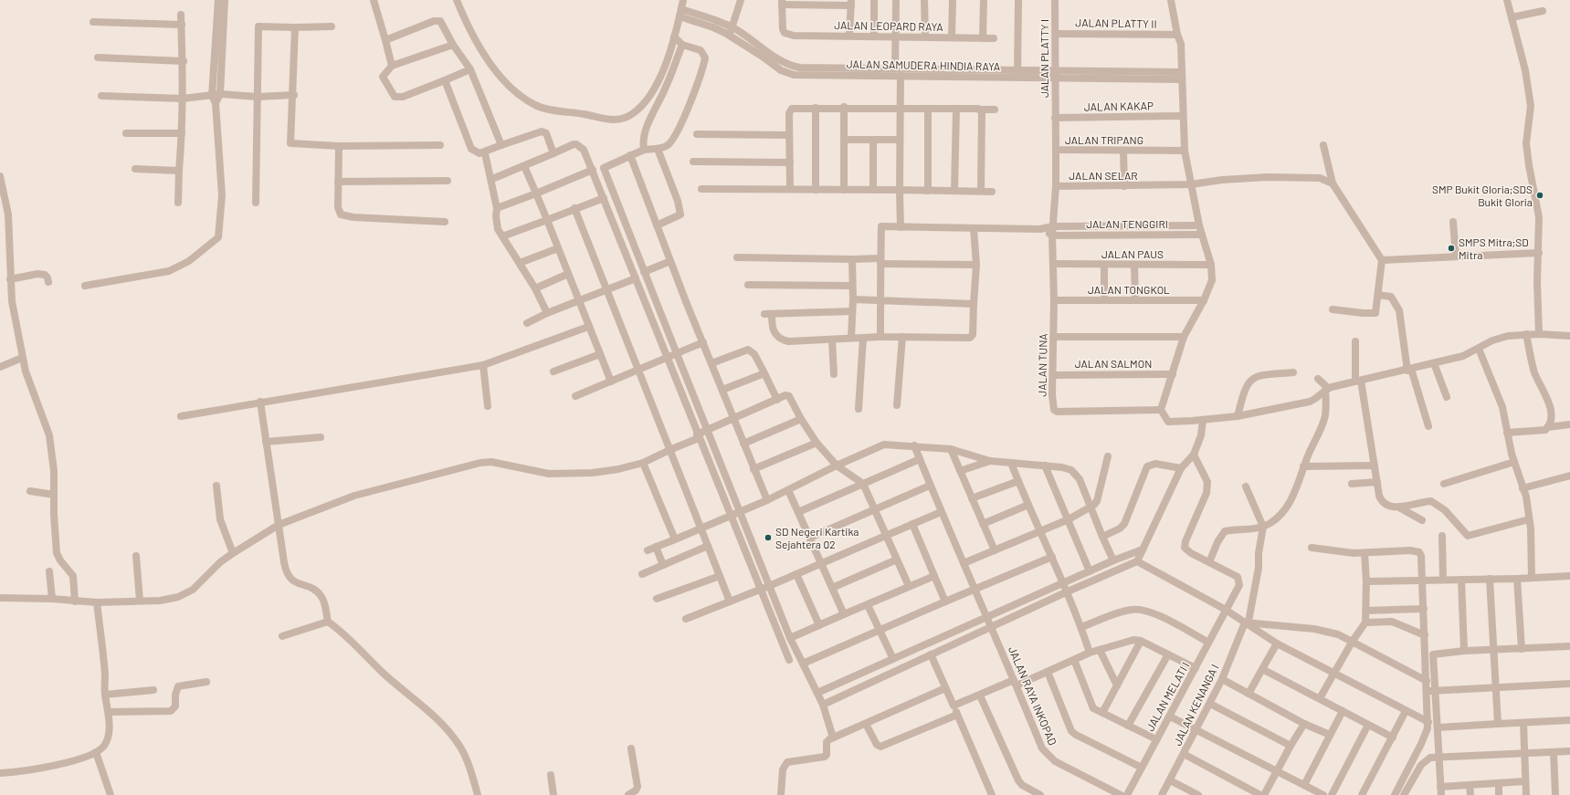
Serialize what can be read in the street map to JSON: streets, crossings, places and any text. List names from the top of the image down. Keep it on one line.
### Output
{"streets":{"street":["JALAN PLATTY II","JALAN LEOPARD RAYA","JALAN PLATTY I","JALAN SAMUDERA HINDIA RAYA","JALAN KAKAP","JALAN TRIPANG","JALAN SELAR","JALAN TENGGIRI","JALAN PAUS","JALAN TONGKOL","JALAN SALMON","JALAN TUNA","JALAN RAYA INKOPAD","JALAN MELATI I","JALAN KENANGA I"]},"crossings":[["JALAN PLATTY II","JALAN PLATTY I"],["JALAN PLATTY I","JALAN SAMUDERA HINDIA RAYA"],["JALAN PLATTY I","JALAN KAKAP"],["JALAN PLATTY I","JALAN TRIPANG"],["JALAN KAKAP","JALAN TRIPANG"],["JALAN SELAR","JALAN TENGGIRI"],["JALAN SELAR","JALAN TUNA"],["JALAN TENGGIRI","JALAN TUNA"],["JALAN PAUS","JALAN TUNA"],["JALAN TONGKOL","JALAN TUNA"],["JALAN SALMON","JALAN TUNA"],["JALAN RAYA INKOPAD","JALAN MELATI I"]],"places":["SMP Bukit Gloria;SDS Bukit Gloria","SMPS Mitra;SD Mitra","SD Negeri Kartika Sejahtera 02"]}
